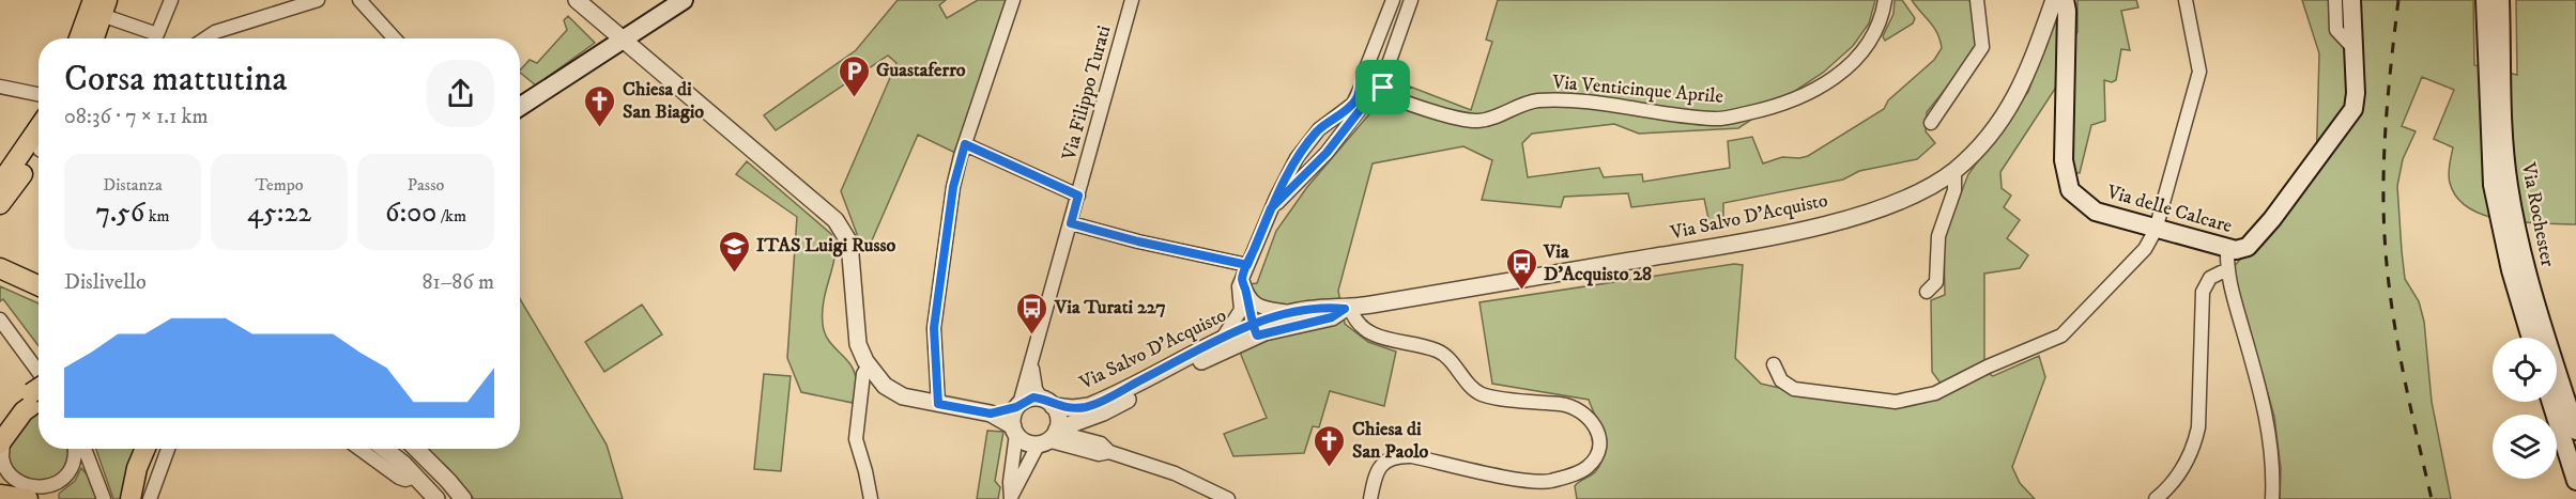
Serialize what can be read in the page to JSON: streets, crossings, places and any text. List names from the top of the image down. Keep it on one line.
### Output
{"streets":{"main road":["Via delle Calcare","Via Rochester"],"street":["Via Venticinque Aprile","Via Filippo Turati","Via Salvo D'Acquisto"]},"crossings":[["Via Filippo Turati","Via Salvo D'Acquisto"]],"places":{"parking":["Guastaferro"],"church":["Chiesa di San Biagio","Chiesa di San Paolo"],"school or university":["ITAS Luigi Russo"],"bus stop":["Via D'Acquisto 28","Via Turati 227"]},"page":{"heading":["Corsa mattutina","08:36 · 7 × 1.1 km"],"stats":[["Distanza","7.56 km"],["Tempo","45:22"],["Passo","6:00 /km"]],"chart":["Dislivello","81–86 m"]}}
